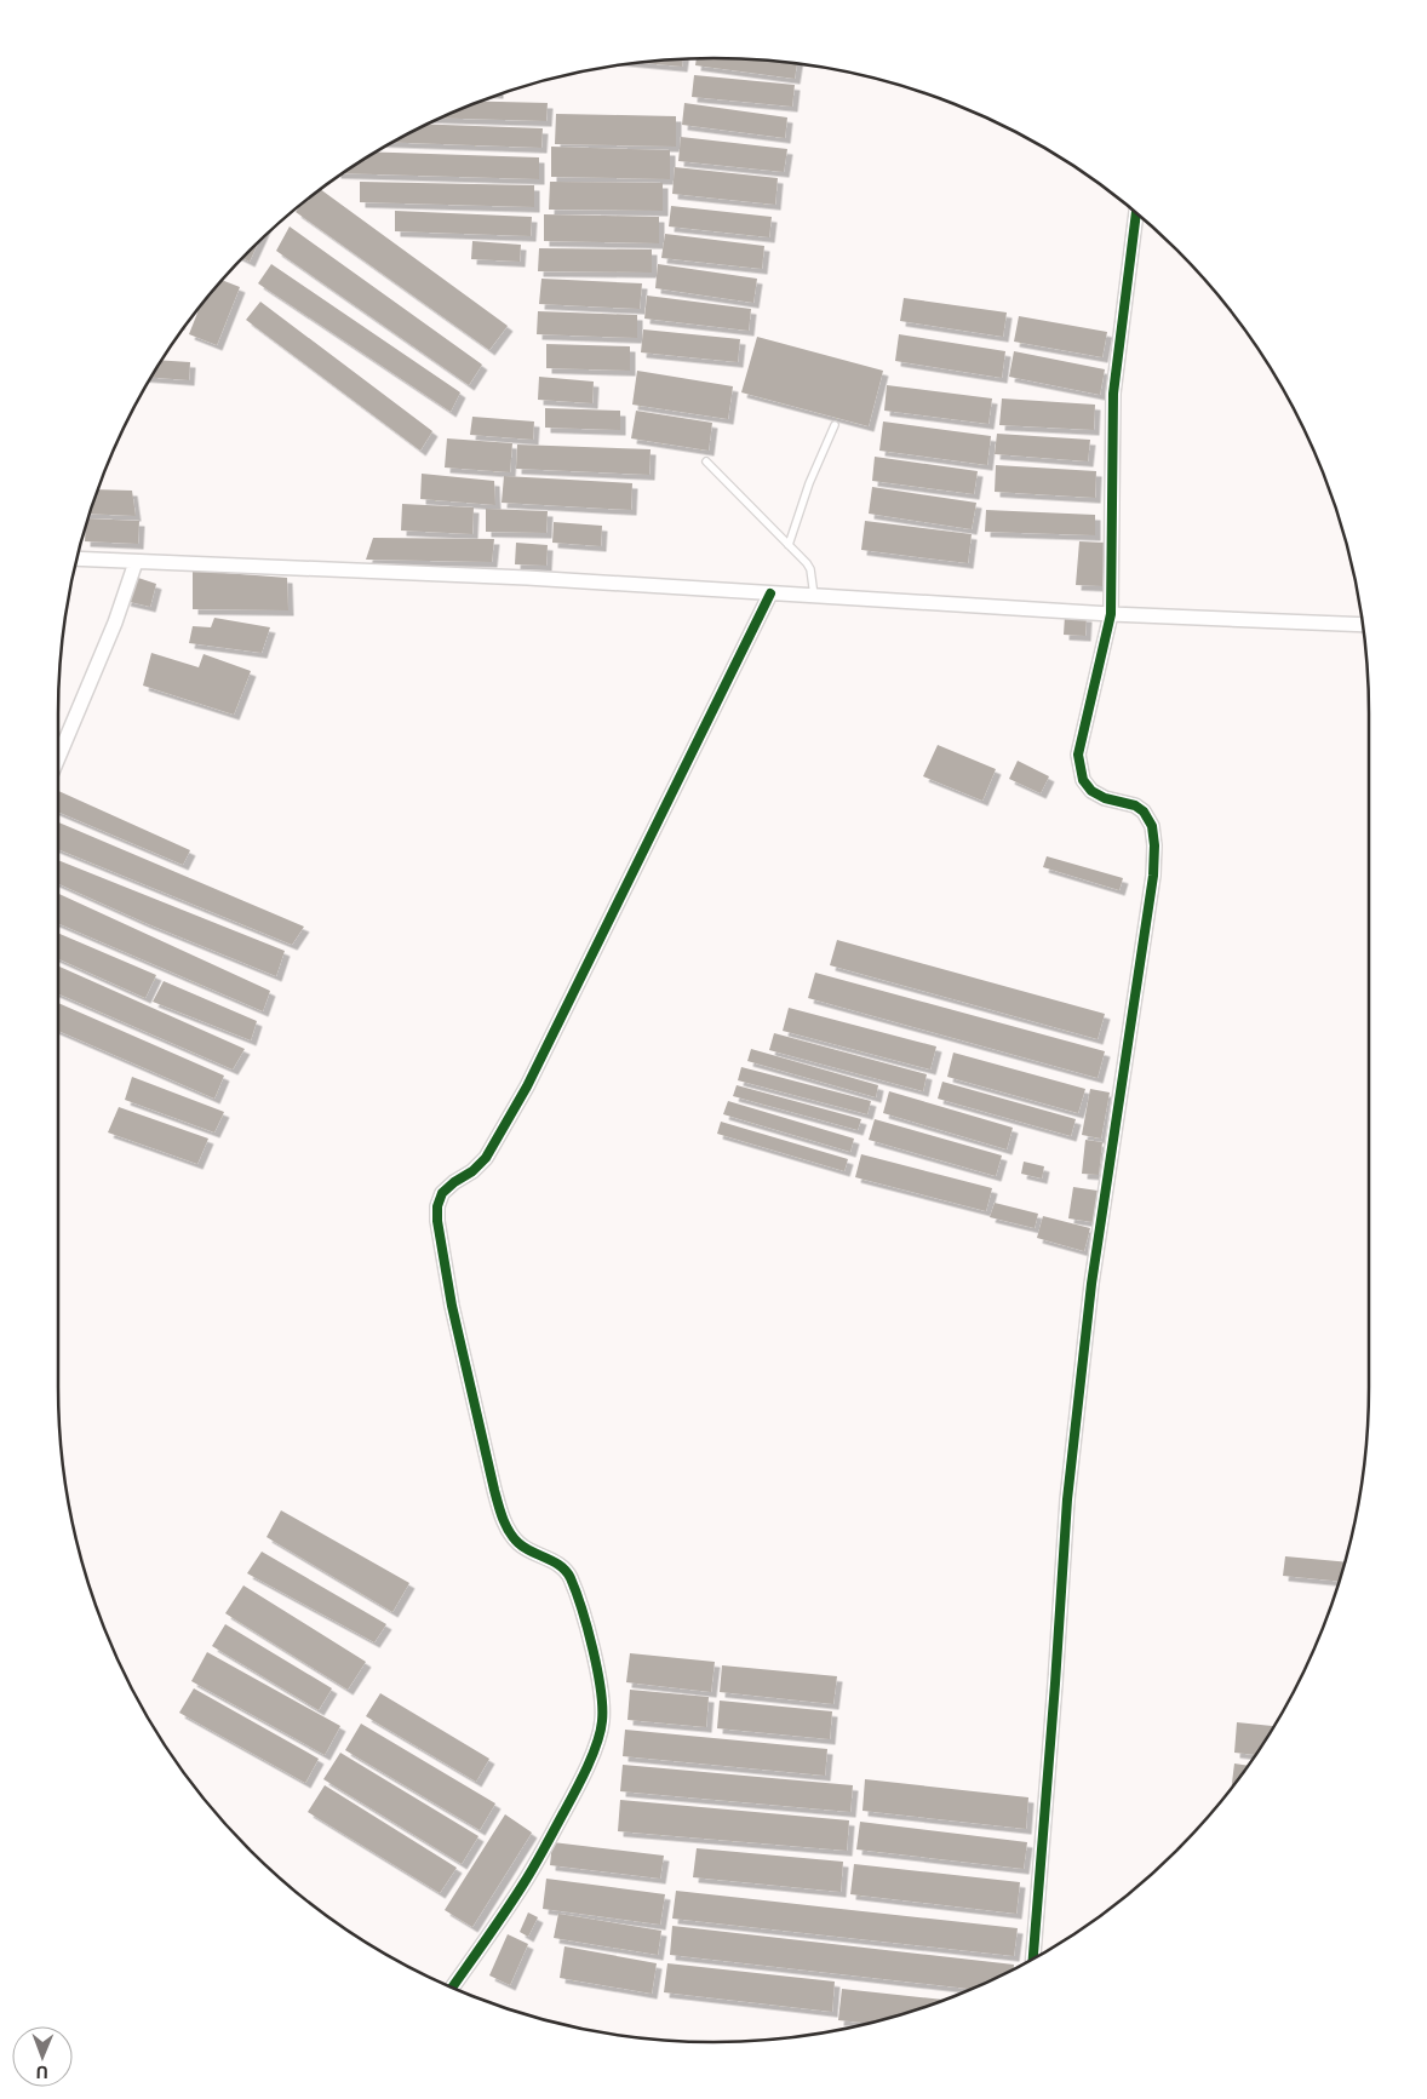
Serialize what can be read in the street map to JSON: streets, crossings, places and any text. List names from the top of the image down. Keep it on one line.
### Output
{"north":"bottom"}
